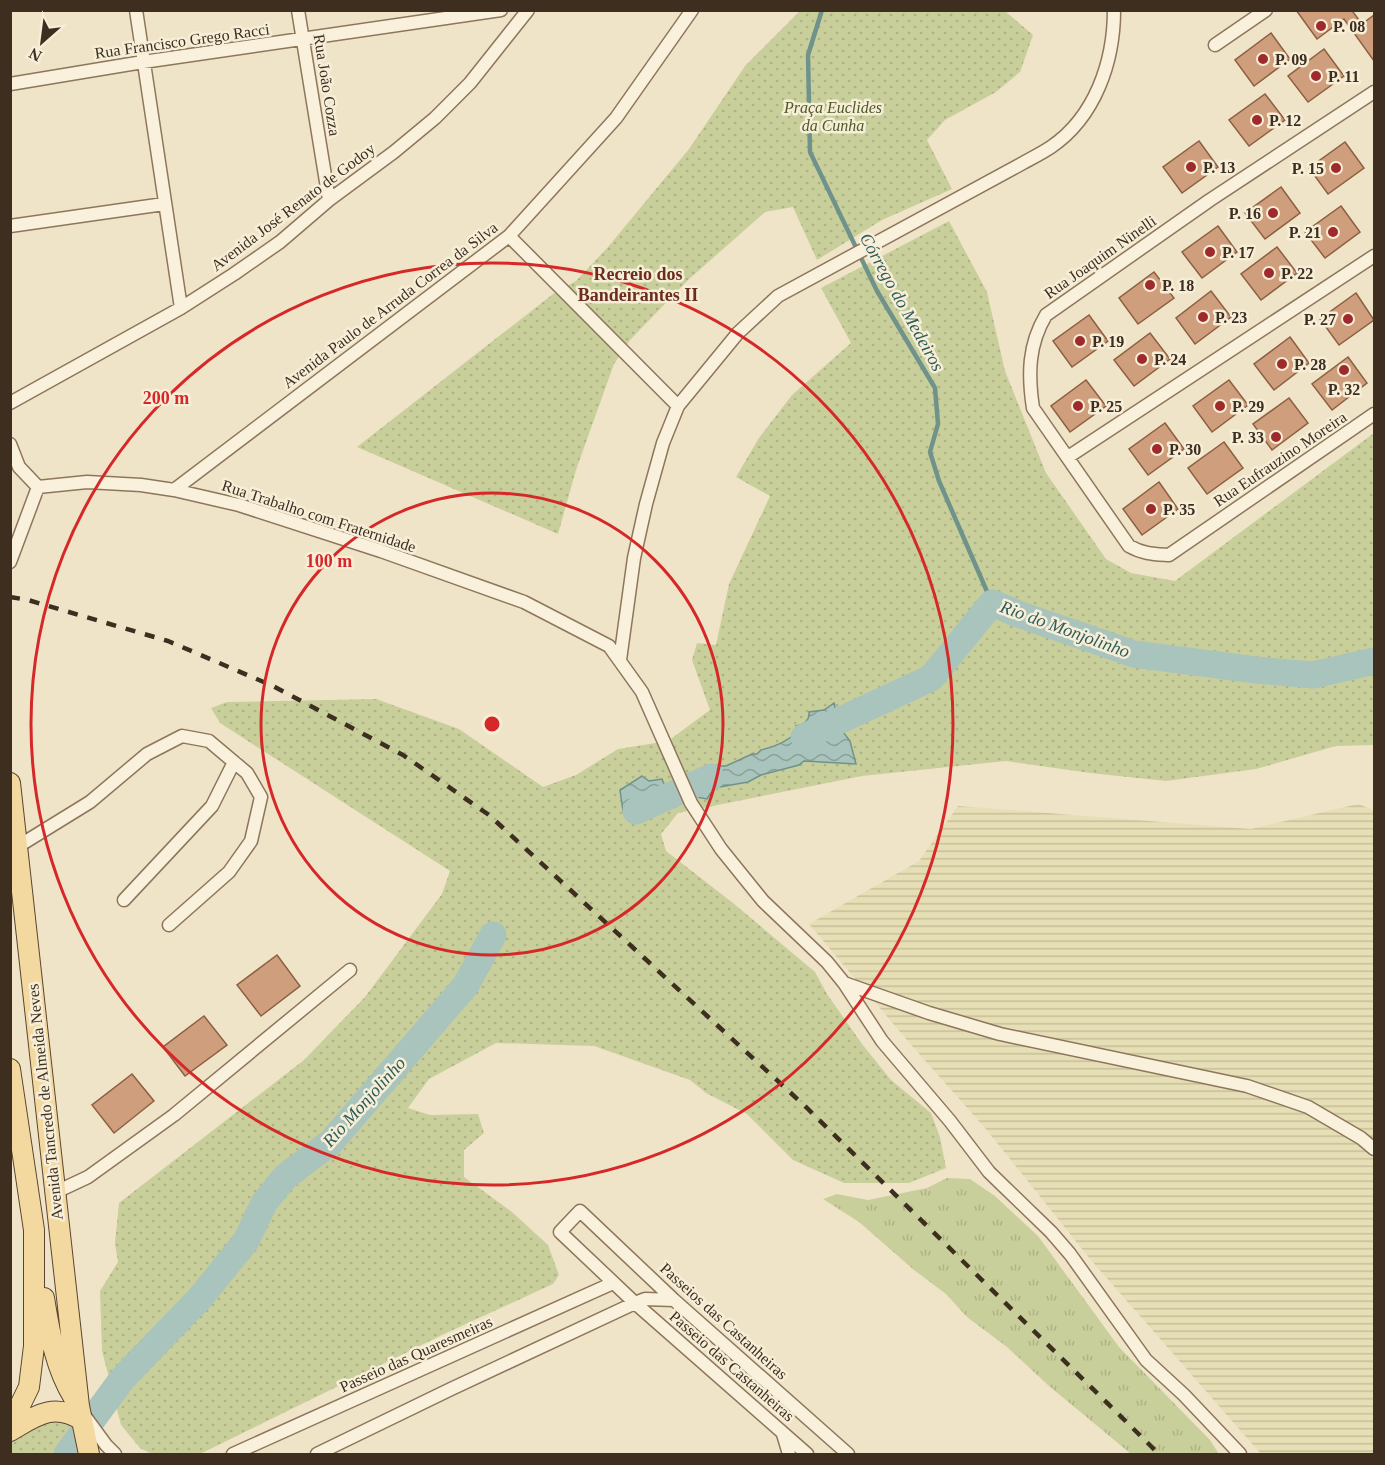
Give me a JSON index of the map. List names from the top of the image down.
{
  "streets": {
    "main road": ["Avenida Tancredo de Almeida Neves"],
    "street": [
      "Rua Francisco Grego Racci",
      "Rua João Cozza",
      "Avenida José Renato de Godoy",
      "Rua Joaquim Ninelli",
      "Avenida Paulo de Arruda Correa da Silva",
      "Rua Eufrauzino Moreira",
      "Rua Trabalho com Fraternidade",
      "Passeios das Castanheiras",
      "Passeio das Quaresmeiras",
      "Passeio das Castanheiras"
    ]
  },
  "crossings": [
    ["Rua Francisco Grego Racci", "Rua João Cozza"],
    ["Rua João Cozza", "Avenida José Renato de Godoy"],
    ["Rua Joaquim Ninelli", "Rua Eufrauzino Moreira"],
    ["Avenida Paulo de Arruda Correa da Silva", "Rua Trabalho com Fraternidade"],
    ["Passeios das Castanheiras", "Passeio das Quaresmeiras"]
  ],
  "districts": ["Recreio dos Bandeirantes II"],
  "water": ["Córrego do Medeiros", "Rio do Monjolinho", "Rio Monjolinho"],
  "parks": ["Praça Euclides da Cunha"],
  "places": [
    "P. 08",
    "P. 09",
    "P. 11",
    "P. 12",
    "P. 13",
    "P. 15",
    "P. 16",
    "P. 21",
    "P. 17",
    "P. 22",
    "P. 18",
    "P. 23",
    "P. 27",
    "P. 19",
    "P. 24",
    "P. 28",
    "P. 32",
    "P. 25",
    "P. 29",
    "P. 33",
    "P. 30",
    "P. 35"
  ],
  "north": "bottom left",
  "rings": ["200 m", "100 m"]
}
